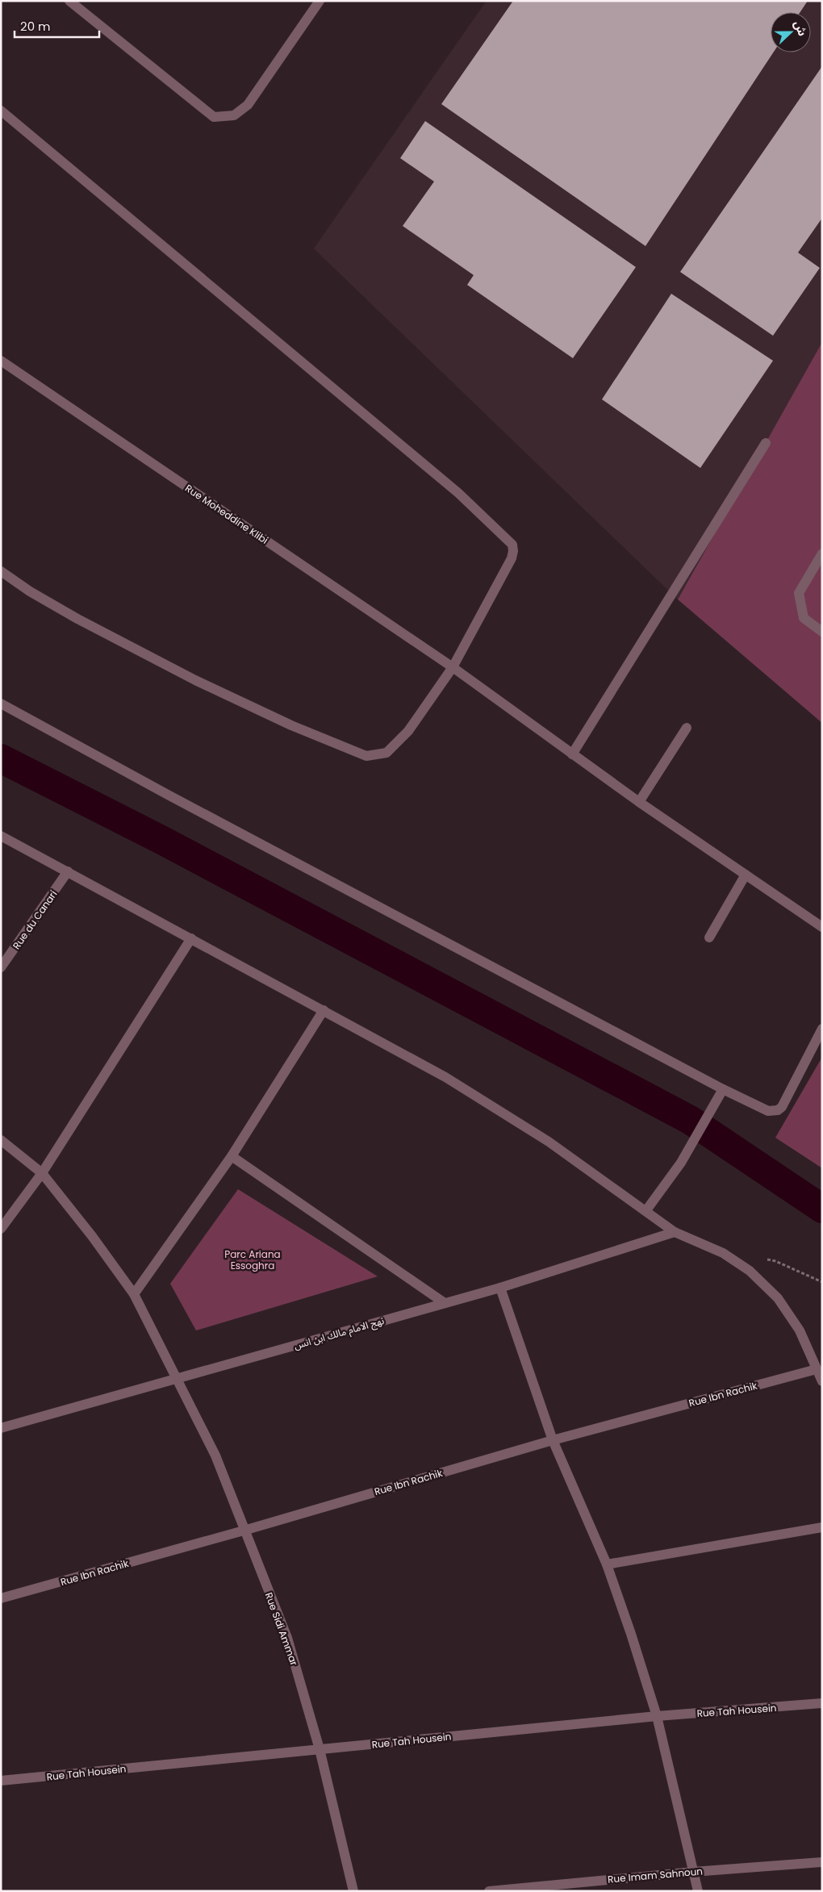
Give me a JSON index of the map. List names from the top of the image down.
{
  "streets": {
    "street": [
      "Rue Moheddine Klibi",
      "Rue du Canari",
      "نهج الامام مالك ابن انس",
      "Rue Ibn Rachik",
      "Rue Sidi Ammar",
      "Rue Tah Housein",
      "Rue Imam Sahnoun"
    ]
  },
  "crossings": [
    ["نهج الامام مالك ابن انس", "Rue Sidi Ammar"],
    ["Rue Ibn Rachik", "Rue Sidi Ammar"],
    ["Rue Sidi Ammar", "Rue Tah Housein"]
  ],
  "parks": ["Parc Ariana Essoghra"],
  "scale_bar": "20 m",
  "north": "right"
}
